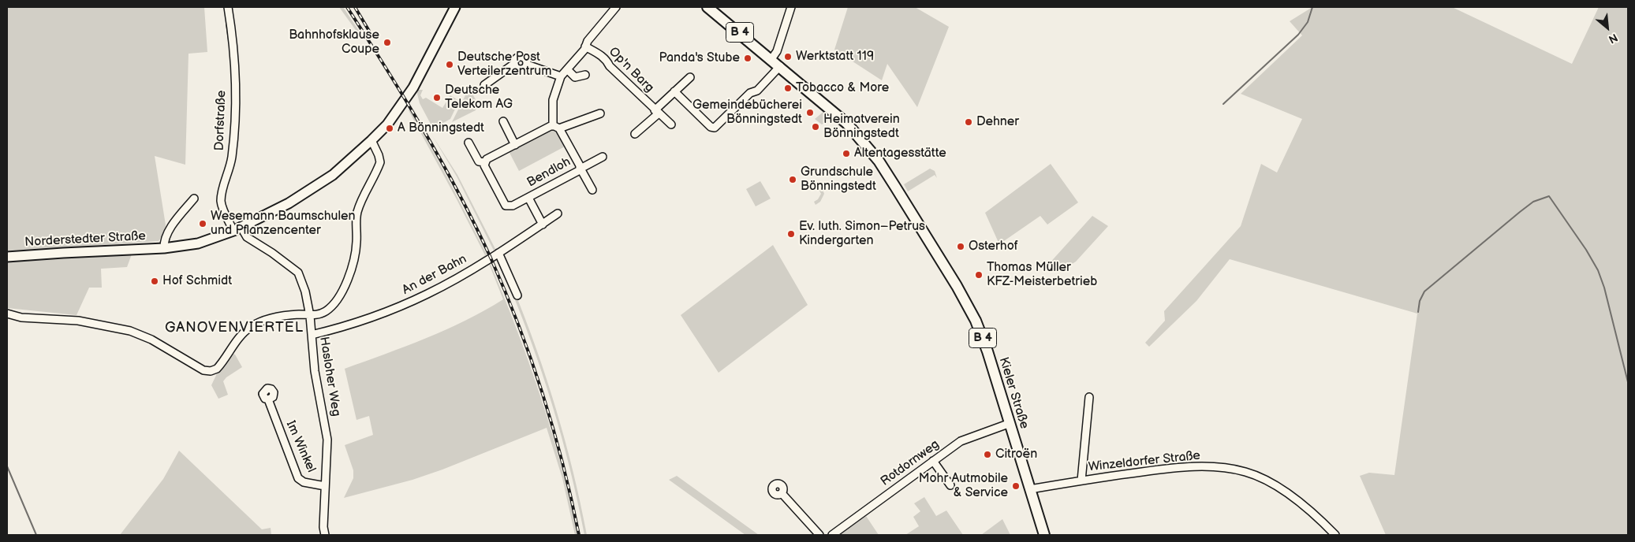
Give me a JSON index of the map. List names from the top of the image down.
{
  "streets": {
    "main road": ["B 4", "Norderstedter Straße", "Kieler Straße"],
    "street": [
      "Op'n Barg",
      "Dorfstraße",
      "Bendloh",
      "An der Bahn",
      "Hasloher Weg",
      "Im Winkel",
      "Winzeldorfer Straße",
      "Rotdornweg"
    ]
  },
  "crossings": [
    ["Op'n Barg", "Bendloh"],
    ["Dorfstraße", "Norderstedter Straße"],
    ["Dorfstraße", "Hasloher Weg"],
    ["Bendloh", "An der Bahn"],
    ["Norderstedter Straße", "Hasloher Weg"],
    ["An der Bahn", "Hasloher Weg"],
    ["Hasloher Weg", "Im Winkel"],
    ["Kieler Straße", "Winzeldorfer Straße"],
    ["Kieler Straße", "Rotdornweg"]
  ],
  "districts": ["GANOVENVIERTEL"],
  "places": [
    "Bahnhofsklause Coupe",
    "Werktstatt 119",
    "Panda's Stube",
    "Deutsche Post Verteilerzentrum",
    "Tobacco & More",
    "Deutsche Telekom AG",
    "Gemeindebücherei Bönningstedt",
    "Dehner",
    "Heimatverein Bönningstedt",
    "A Bönningstedt",
    "Altentagesstätte",
    "Grundschule Bönningstedt",
    "Wesemann Baumschulen und Pflanzencenter",
    "Ev. luth. Simon–Petrus Kindergarten",
    "Osterhof",
    "Thomas Müller KFZ-Meisterbetrieb",
    "Hof Schmidt",
    "Citroën",
    "Mohr Autmobile & Service"
  ],
  "north": "bottom right"
}
